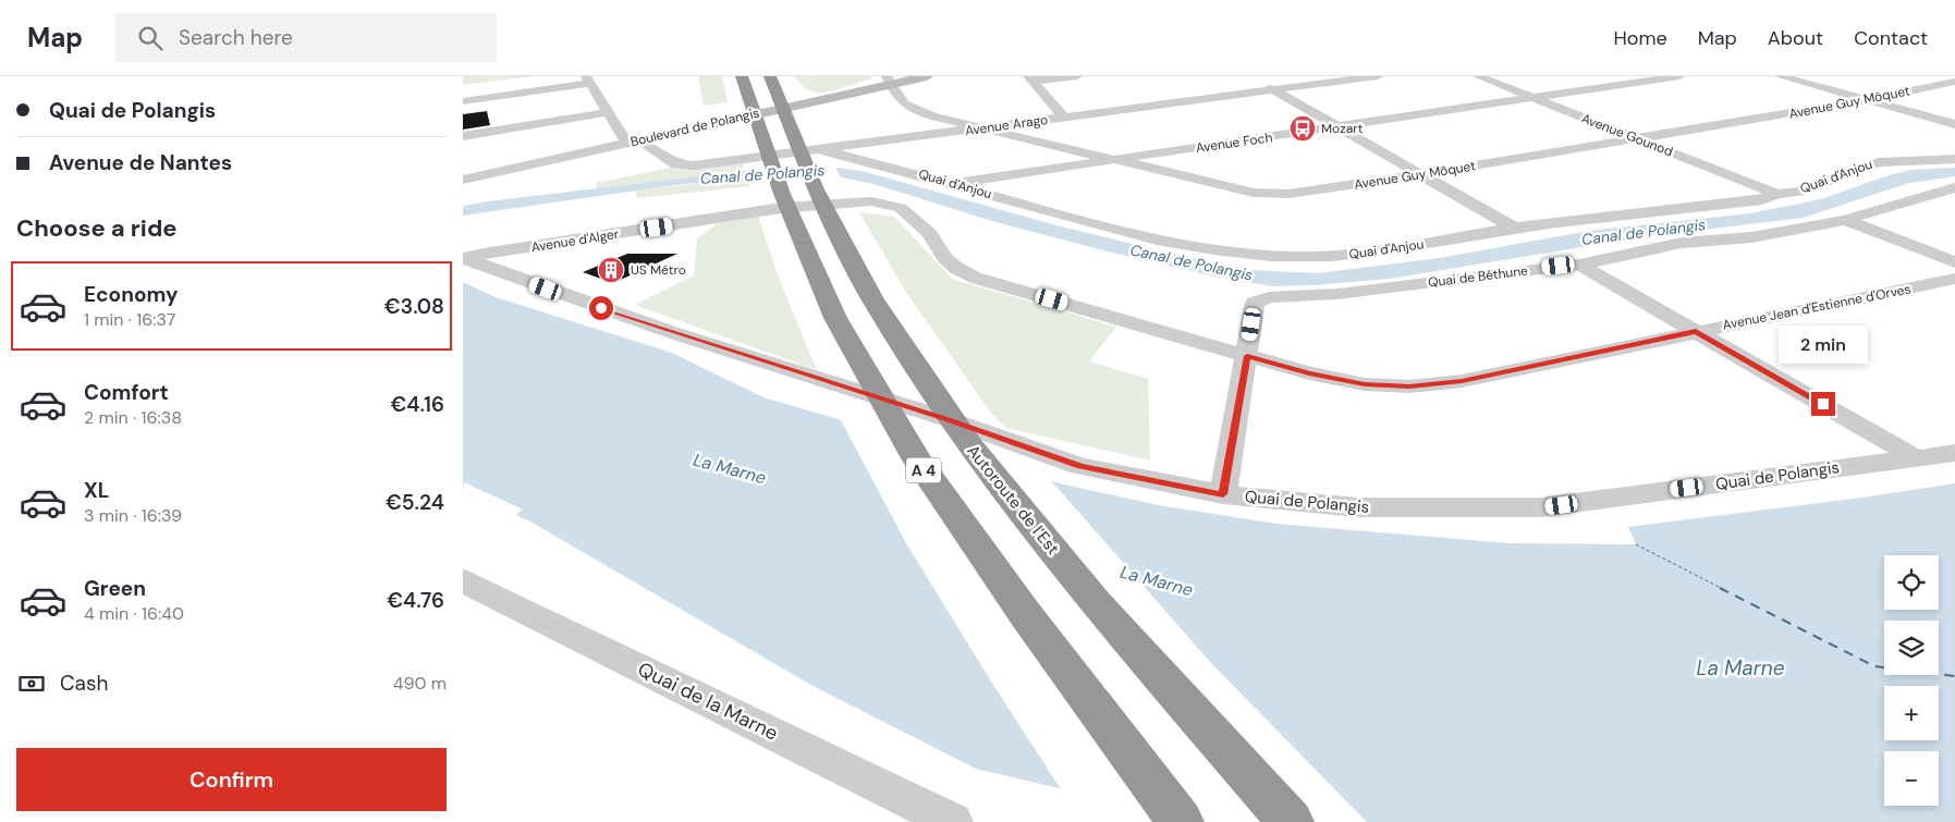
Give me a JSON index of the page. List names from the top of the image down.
{
  "streets": {
    "highway": ["A 4", "Autoroute de l’Est"],
    "street": [
      "Avenue Guy Môquet",
      "Avenue Arago",
      "Boulevard de Polangis",
      "Avenue Gounod",
      "Avenue Foch",
      "Quai d'Anjou",
      "Avenue d'Alger",
      "Quai de Béthune",
      "Avenue Jean d'Estienne d'Orves",
      "Quai de Polangis",
      "Quai de la Marne"
    ]
  },
  "crossings": [
    ["Avenue Guy Môquet", "Avenue Arago"],
    ["Avenue Guy Môquet", "Boulevard de Polangis"],
    ["Avenue Guy Môquet", "Avenue Gounod"],
    ["Avenue Guy Môquet", "Avenue Foch"],
    ["Avenue Arago", "Boulevard de Polangis"],
    ["Avenue Arago", "Quai d'Anjou"],
    ["Avenue Gounod", "Avenue Foch"],
    ["Avenue Gounod", "Quai d'Anjou"],
    ["Avenue Foch", "Quai d'Anjou"],
    ["Avenue d'Alger", "Avenue Jean d'Estienne d'Orves"],
    ["Avenue d'Alger", "Quai de Polangis"],
    ["Quai de Béthune", "Avenue Jean d'Estienne d'Orves"]
  ],
  "water": ["Canal de Polangis", "La Marne"],
  "places": {
    "bus stop": ["Mozart"],
    "building": ["US Métro"]
  },
  "page": {
    "header": "Map",
    "search": "Search here",
    "nav": [
      "Home",
      "Map",
      "About",
      "Contact"
    ],
    "banner": ["Quai de Polangis", "Avenue de Nantes"],
    "heading": "Choose a ride",
    "list": [
      {
        "name": "Economy",
        "note": "1 min · 16:37",
        "value": "€3.08"
      },
      {
        "name": "Comfort",
        "note": "2 min · 16:38",
        "value": "€4.16"
      },
      {
        "name": "XL",
        "note": "3 min · 16:39",
        "value": "€5.24"
      },
      {
        "name": "Green",
        "note": "4 min · 16:40",
        "value": "€4.76"
      }
    ],
    "bubble": "2 min",
    "map_buttons": ["+", "−"],
    "pay": ["Cash", "490 m"],
    "buttons": "Confirm"
  }
}
